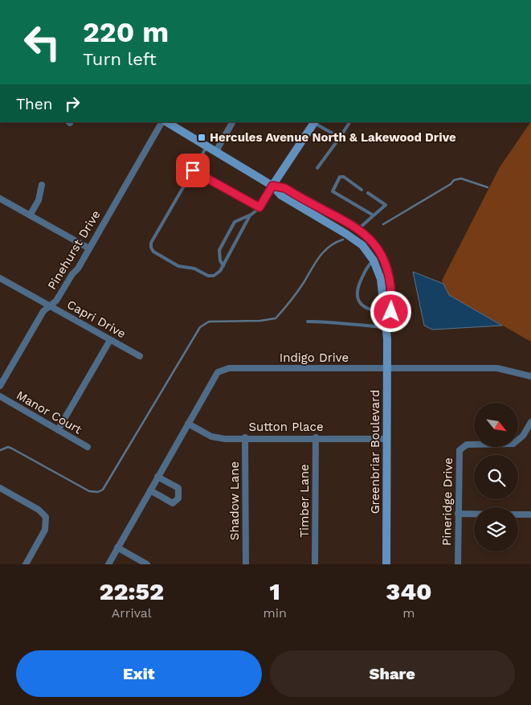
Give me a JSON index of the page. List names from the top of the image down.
{
  "streets": {
    "street": [
      "Pinehurst Drive",
      "Capri Drive",
      "Indigo Drive",
      "Manor Court",
      "Sutton Place",
      "Greenbriar Boulevard",
      "Shadow Lane",
      "Timber Lane",
      "Pineridge Drive"
    ]
  },
  "crossings": [
    ["Pinehurst Drive", "Capri Drive"],
    ["Indigo Drive", "Sutton Place"],
    ["Indigo Drive", "Greenbriar Boulevard"],
    ["Sutton Place", "Greenbriar Boulevard"],
    ["Sutton Place", "Shadow Lane"],
    ["Sutton Place", "Timber Lane"]
  ],
  "places": {
    "transit": ["Hercules Avenue North & Lakewood Drive"]
  },
  "north": "bottom right",
  "page": {
    "turn": ["220 m", "Turn left"],
    "then": "Then",
    "eta": [
      "22:52",
      "Arrival",
      "1",
      "min",
      "340",
      "m"
    ],
    "buttons": ["Exit", "Share"]
  }
}
